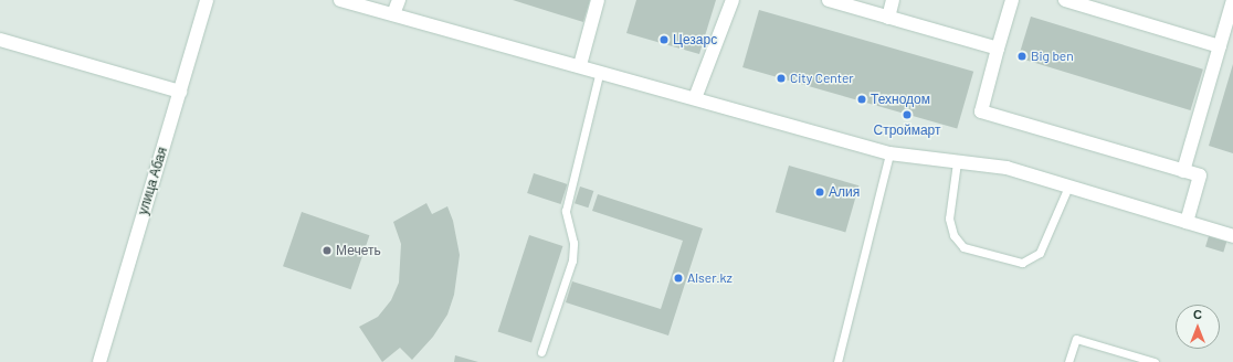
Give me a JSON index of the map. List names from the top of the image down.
{
  "streets": {
    "street": ["улица Абая"]
  },
  "places": [
    "Цезарс",
    "Big ben",
    "City Center",
    "Технодом",
    "Строймарт",
    "Алия",
    "Мечеть",
    "Alser.kz"
  ],
  "north": "top"
}
